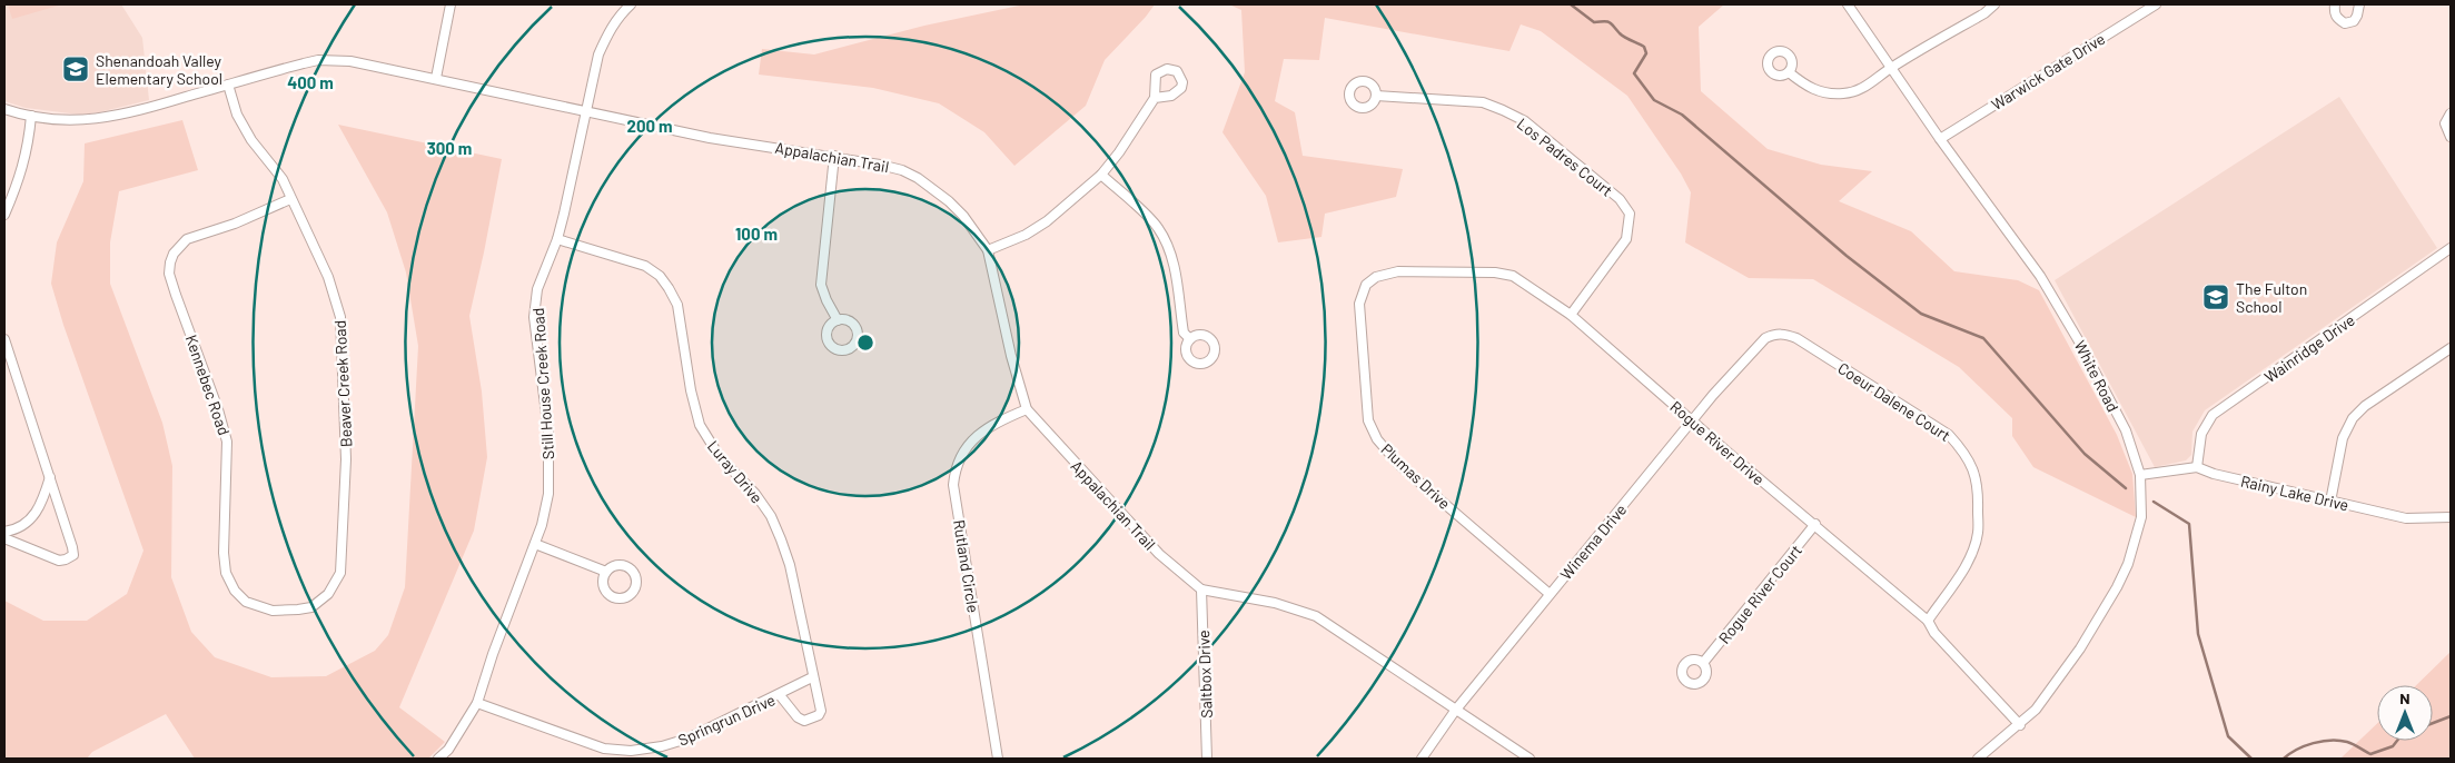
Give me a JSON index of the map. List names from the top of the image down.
{
  "streets": {
    "street": [
      "Warwick Gate Drive",
      "Appalachian Trail",
      "Los Padres Court",
      "Wainridge Drive",
      "White Road",
      "Beaver Creek Road",
      "Still House Creek Road",
      "Kennebec Road",
      "Coeur Dalene Court",
      "Rogue River Drive",
      "Luray Drive",
      "Plumas Drive",
      "Rainy Lake Drive",
      "Winema Drive",
      "Rutland Circle",
      "Rogue River Court",
      "Saltbox Drive",
      "Springrun Drive"
    ]
  },
  "crossings": [
    ["Warwick Gate Drive", "White Road"],
    ["Appalachian Trail", "Beaver Creek Road"],
    ["Appalachian Trail", "Still House Creek Road"],
    ["Appalachian Trail", "Winema Drive"],
    ["Appalachian Trail", "Rutland Circle"],
    ["Appalachian Trail", "Saltbox Drive"],
    ["Los Padres Court", "Rogue River Drive"],
    ["Wainridge Drive", "Rainy Lake Drive"],
    ["White Road", "Rogue River Drive"],
    ["White Road", "Rainy Lake Drive"],
    ["Beaver Creek Road", "Kennebec Road"],
    ["Still House Creek Road", "Luray Drive"],
    ["Still House Creek Road", "Springrun Drive"],
    ["Coeur Dalene Court", "Rogue River Drive"],
    ["Coeur Dalene Court", "Winema Drive"],
    ["Rogue River Drive", "Plumas Drive"],
    ["Rogue River Drive", "Winema Drive"],
    ["Rogue River Drive", "Rogue River Court"],
    ["Luray Drive", "Springrun Drive"],
    ["Plumas Drive", "Winema Drive"]
  ],
  "places": {
    "school or university": ["Shenandoah Valley Elementary School", "The Fulton School"]
  },
  "north": "top",
  "rings": [
    "400 m",
    "200 m",
    "300 m",
    "100 m"
  ]
}
